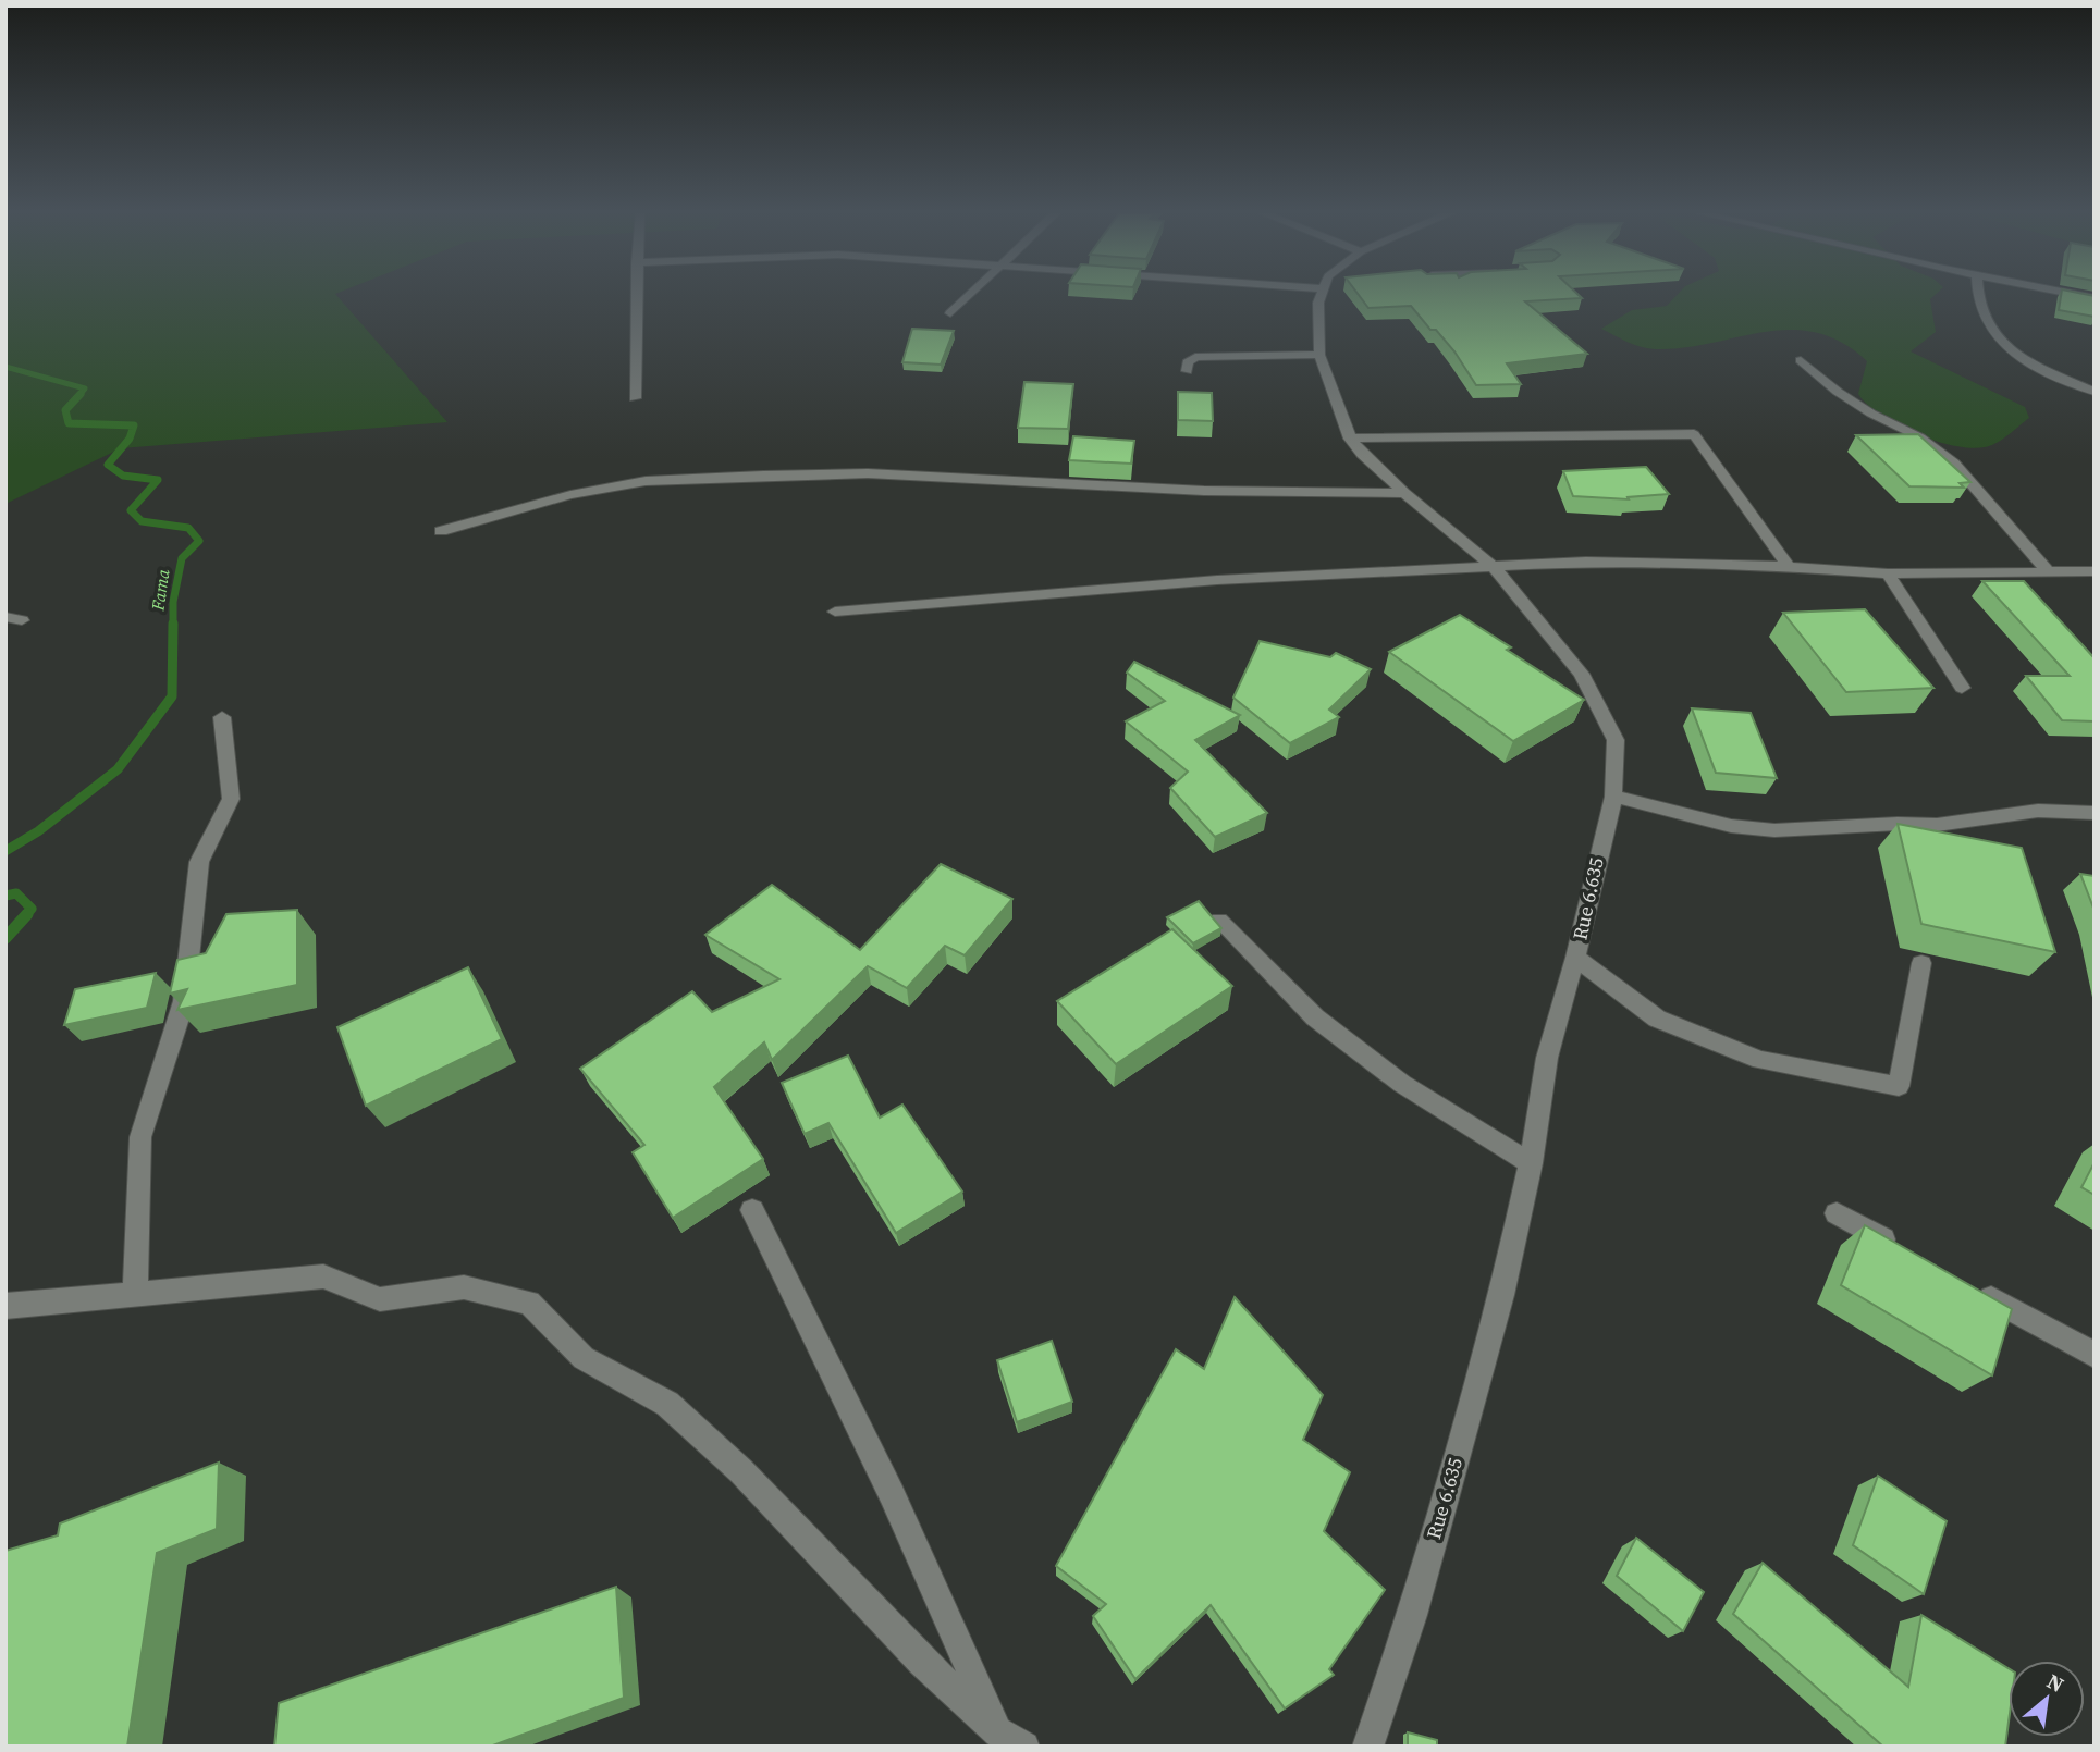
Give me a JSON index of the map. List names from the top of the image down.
{
  "streets": {
    "street": ["Rue 6.635"]
  },
  "water": ["Fama"],
  "north": "top right"
}
